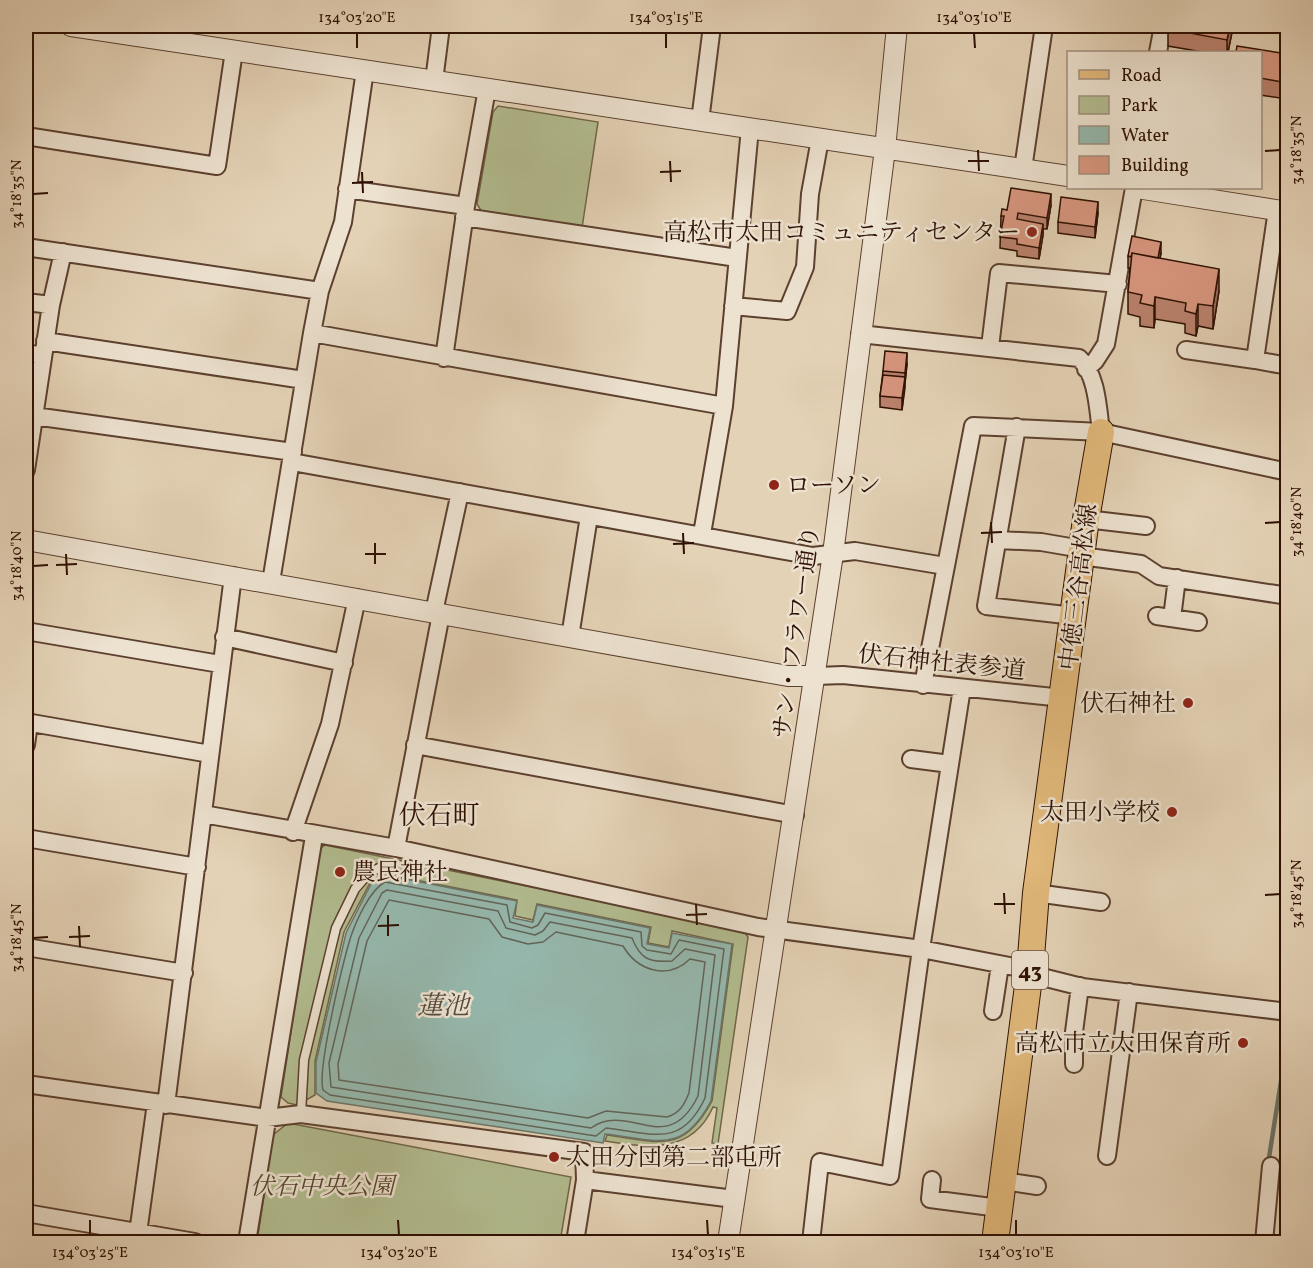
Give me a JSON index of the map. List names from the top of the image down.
{
  "streets": {
    "main road": ["中徳三谷高松線", "43"],
    "street": ["サン・フラワー通り", "伏石神社表参道"]
  },
  "crossings": [
    ["中徳三谷高松線", "伏石神社表参道"],
    ["サン・フラワー通り", "伏石神社表参道"]
  ],
  "districts": ["伏石町"],
  "water": ["蓮池"],
  "parks": ["伏石中央公園"],
  "places": [
    "高松市太田コミュニティセンター",
    "ローソン",
    "伏石神社",
    "太田小学校",
    "農民神社",
    "高松市立太田保育所",
    "太田分団第二部屯所"
  ],
  "legend": [
    "Road",
    "Park",
    "Water",
    "Building"
  ],
  "coordinates": [
    "134°03'20\"E",
    "134°03'15\"E",
    "134°03'10\"E",
    "34°18'35\"N",
    "34°18'40\"N",
    "34°18'45\"N",
    "134°03'25\"E"
  ]
}
